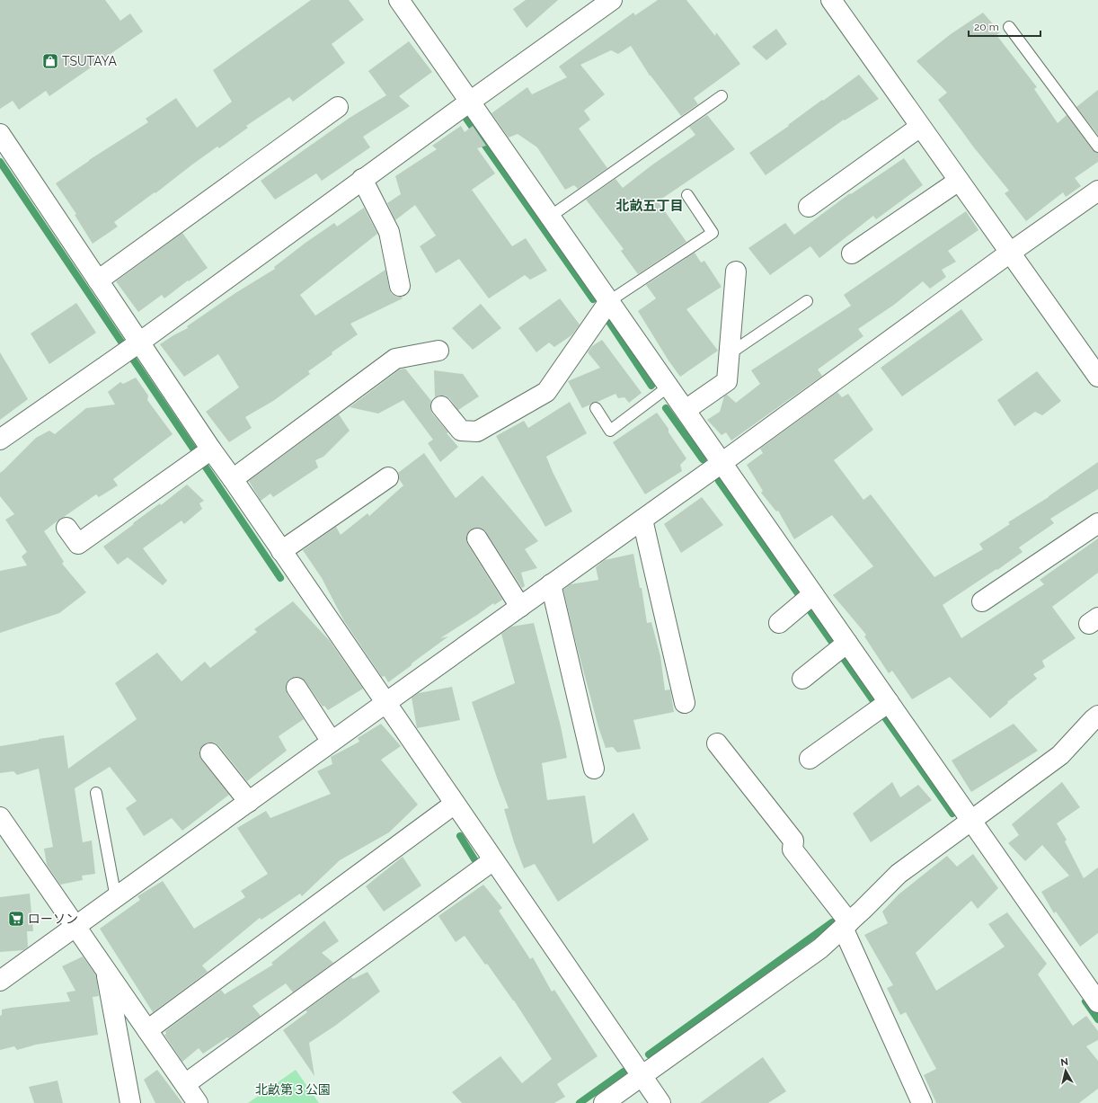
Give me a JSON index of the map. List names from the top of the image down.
{
  "districts": ["北畝五丁目"],
  "parks": ["北畝第３公園"],
  "places": {
    "shop": ["TSUTAYA"],
    "supermarket": ["ローソン"]
  },
  "scale_bar": "20 m",
  "north": "top"
}
